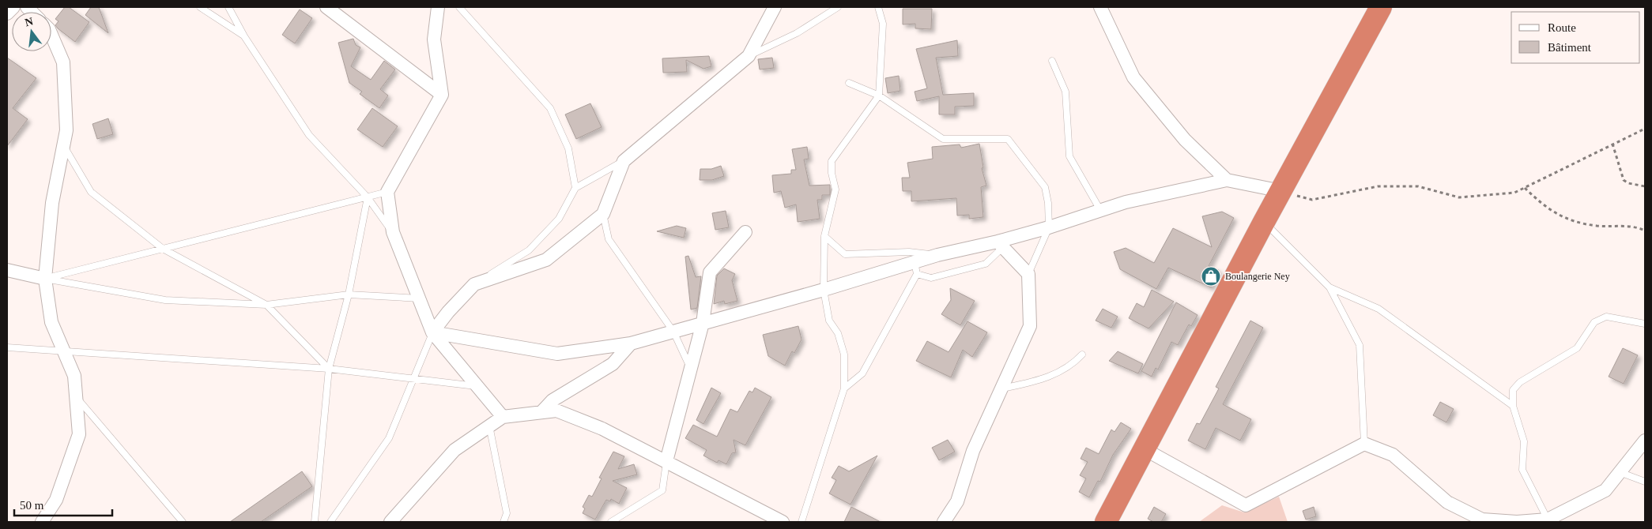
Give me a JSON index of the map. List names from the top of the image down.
{
  "places": {
    "shop": ["Boulangerie Ney"]
  },
  "legend": ["Route", "Bâtiment"],
  "scale_bar": "50 m",
  "north": "top"
}
